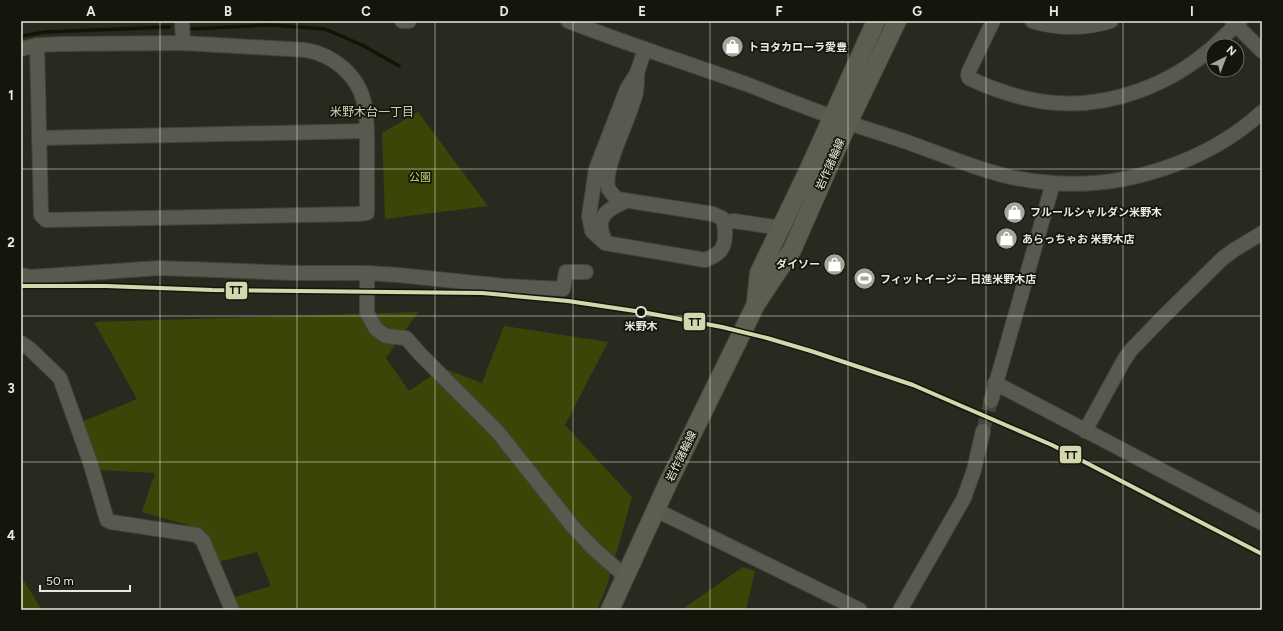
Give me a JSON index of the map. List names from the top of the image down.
{
  "streets": {
    "main road": ["岩作諸輪線"]
  },
  "districts": ["米野木台一丁目"],
  "parks": ["公園"],
  "places": {
    "shop": [
      "トヨタカローラ愛豊",
      "フルールシャルダン米野木",
      "あらっちゃお 米野木店",
      "ダイソー"
    ],
    "sports": ["フィットイージー 日進米野木店"],
    "other": ["米野木"]
  },
  "lines": ["transit line TT"],
  "scale_bar": "50 m",
  "north": "top right",
  "grid": {
    "columns": [
      "A",
      "B",
      "C",
      "D",
      "E",
      "F",
      "G",
      "H",
      "I"
    ],
    "rows": [
      "1",
      "2",
      "3",
      "4"
    ]
  }
}
